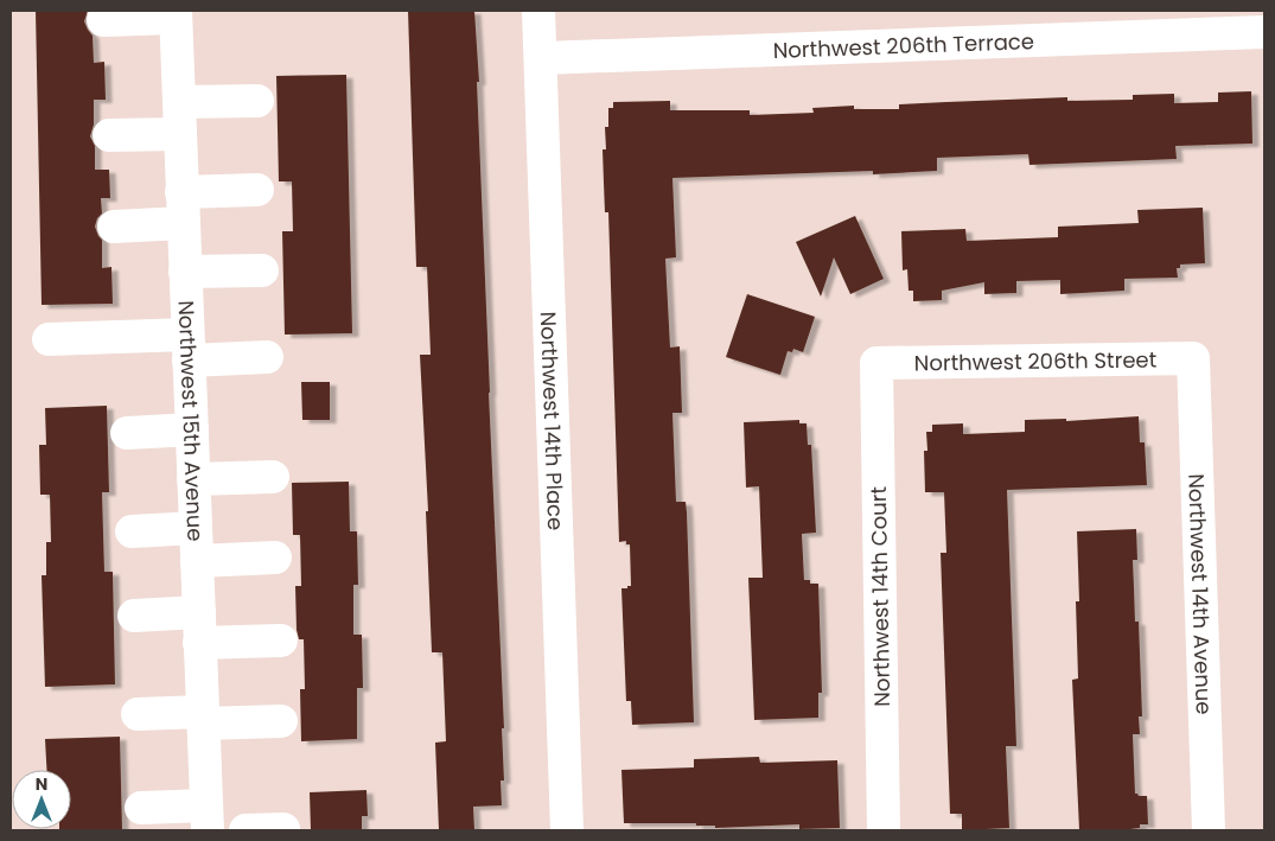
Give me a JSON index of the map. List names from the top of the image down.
{
  "streets": {
    "street": [
      "Northwest 206th Terrace",
      "Northwest 206th Street",
      "Northwest 15th Avenue",
      "Northwest 14th Place",
      "Northwest 14th Avenue",
      "Northwest 14th Court"
    ]
  },
  "crossings": [
    ["Northwest 206th Terrace", "Northwest 14th Place"],
    ["Northwest 206th Street", "Northwest 14th Avenue"],
    ["Northwest 206th Street", "Northwest 14th Court"]
  ],
  "north": "top"
}
